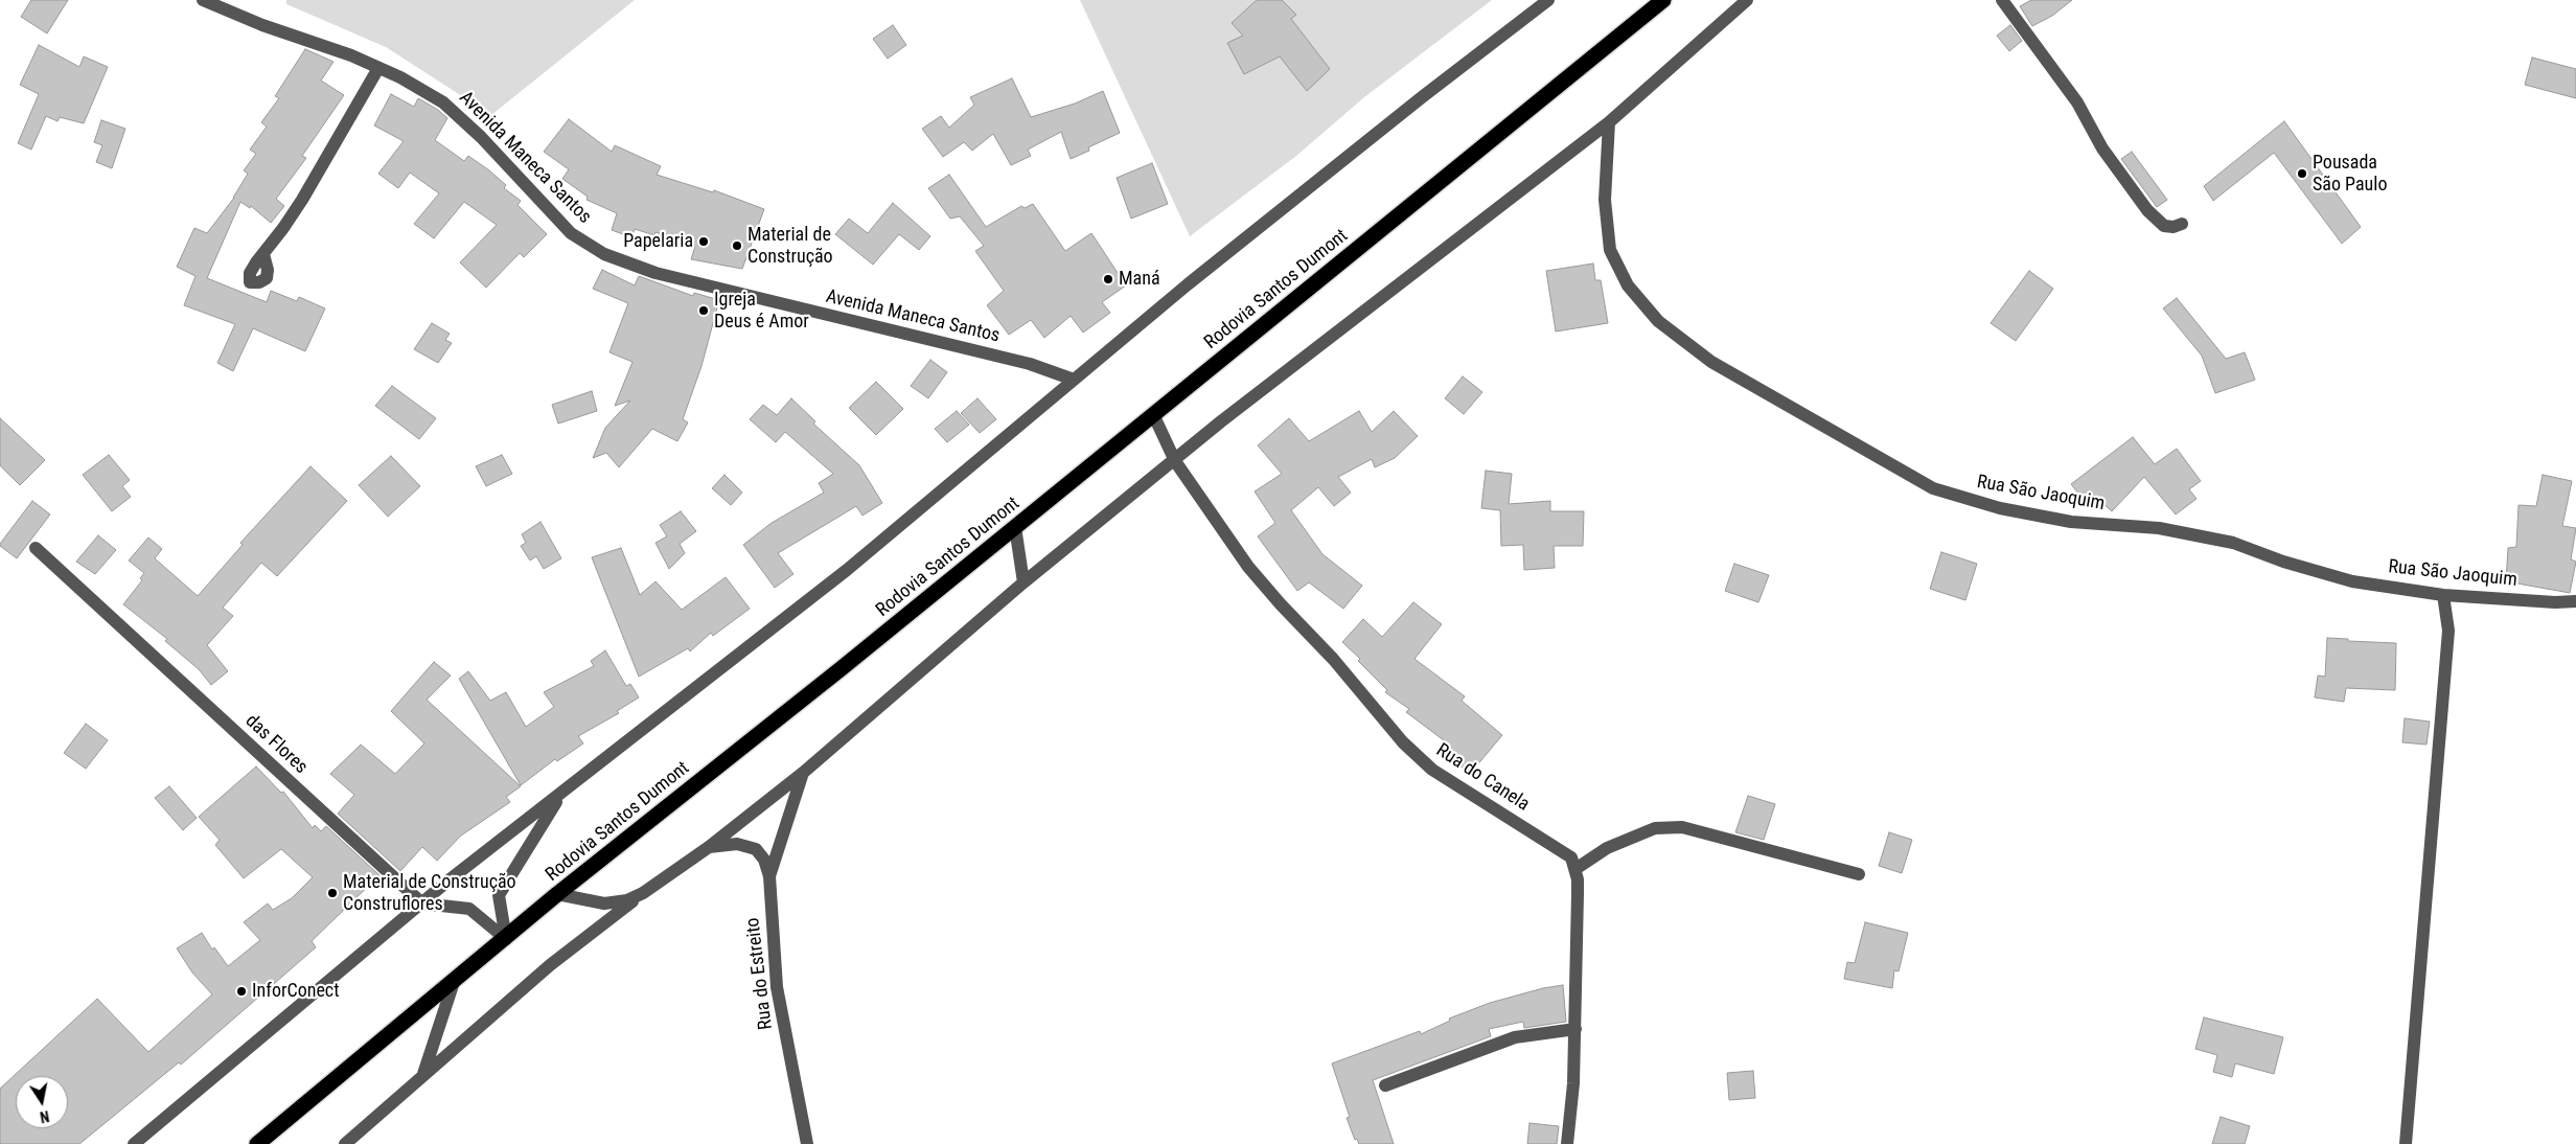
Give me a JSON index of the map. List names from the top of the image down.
{
  "streets": {
    "highway": ["Rodovia Santos Dumont"],
    "street": [
      "Avenida Maneca Santos",
      "Rua São Jaoquim",
      "das Flores",
      "Rua do Canela",
      "Rua do Estreito"
    ]
  },
  "crossings": [
    ["Rodovia Santos Dumont", "Rua do Canela"]
  ],
  "places": [
    "Pousada São Paulo",
    "Papelaria",
    "Material de Construção",
    "Maná",
    "Igreja Deus é Amor",
    "Material de Construção Construflores",
    "InforConect"
  ],
  "north": "bottom"
}
